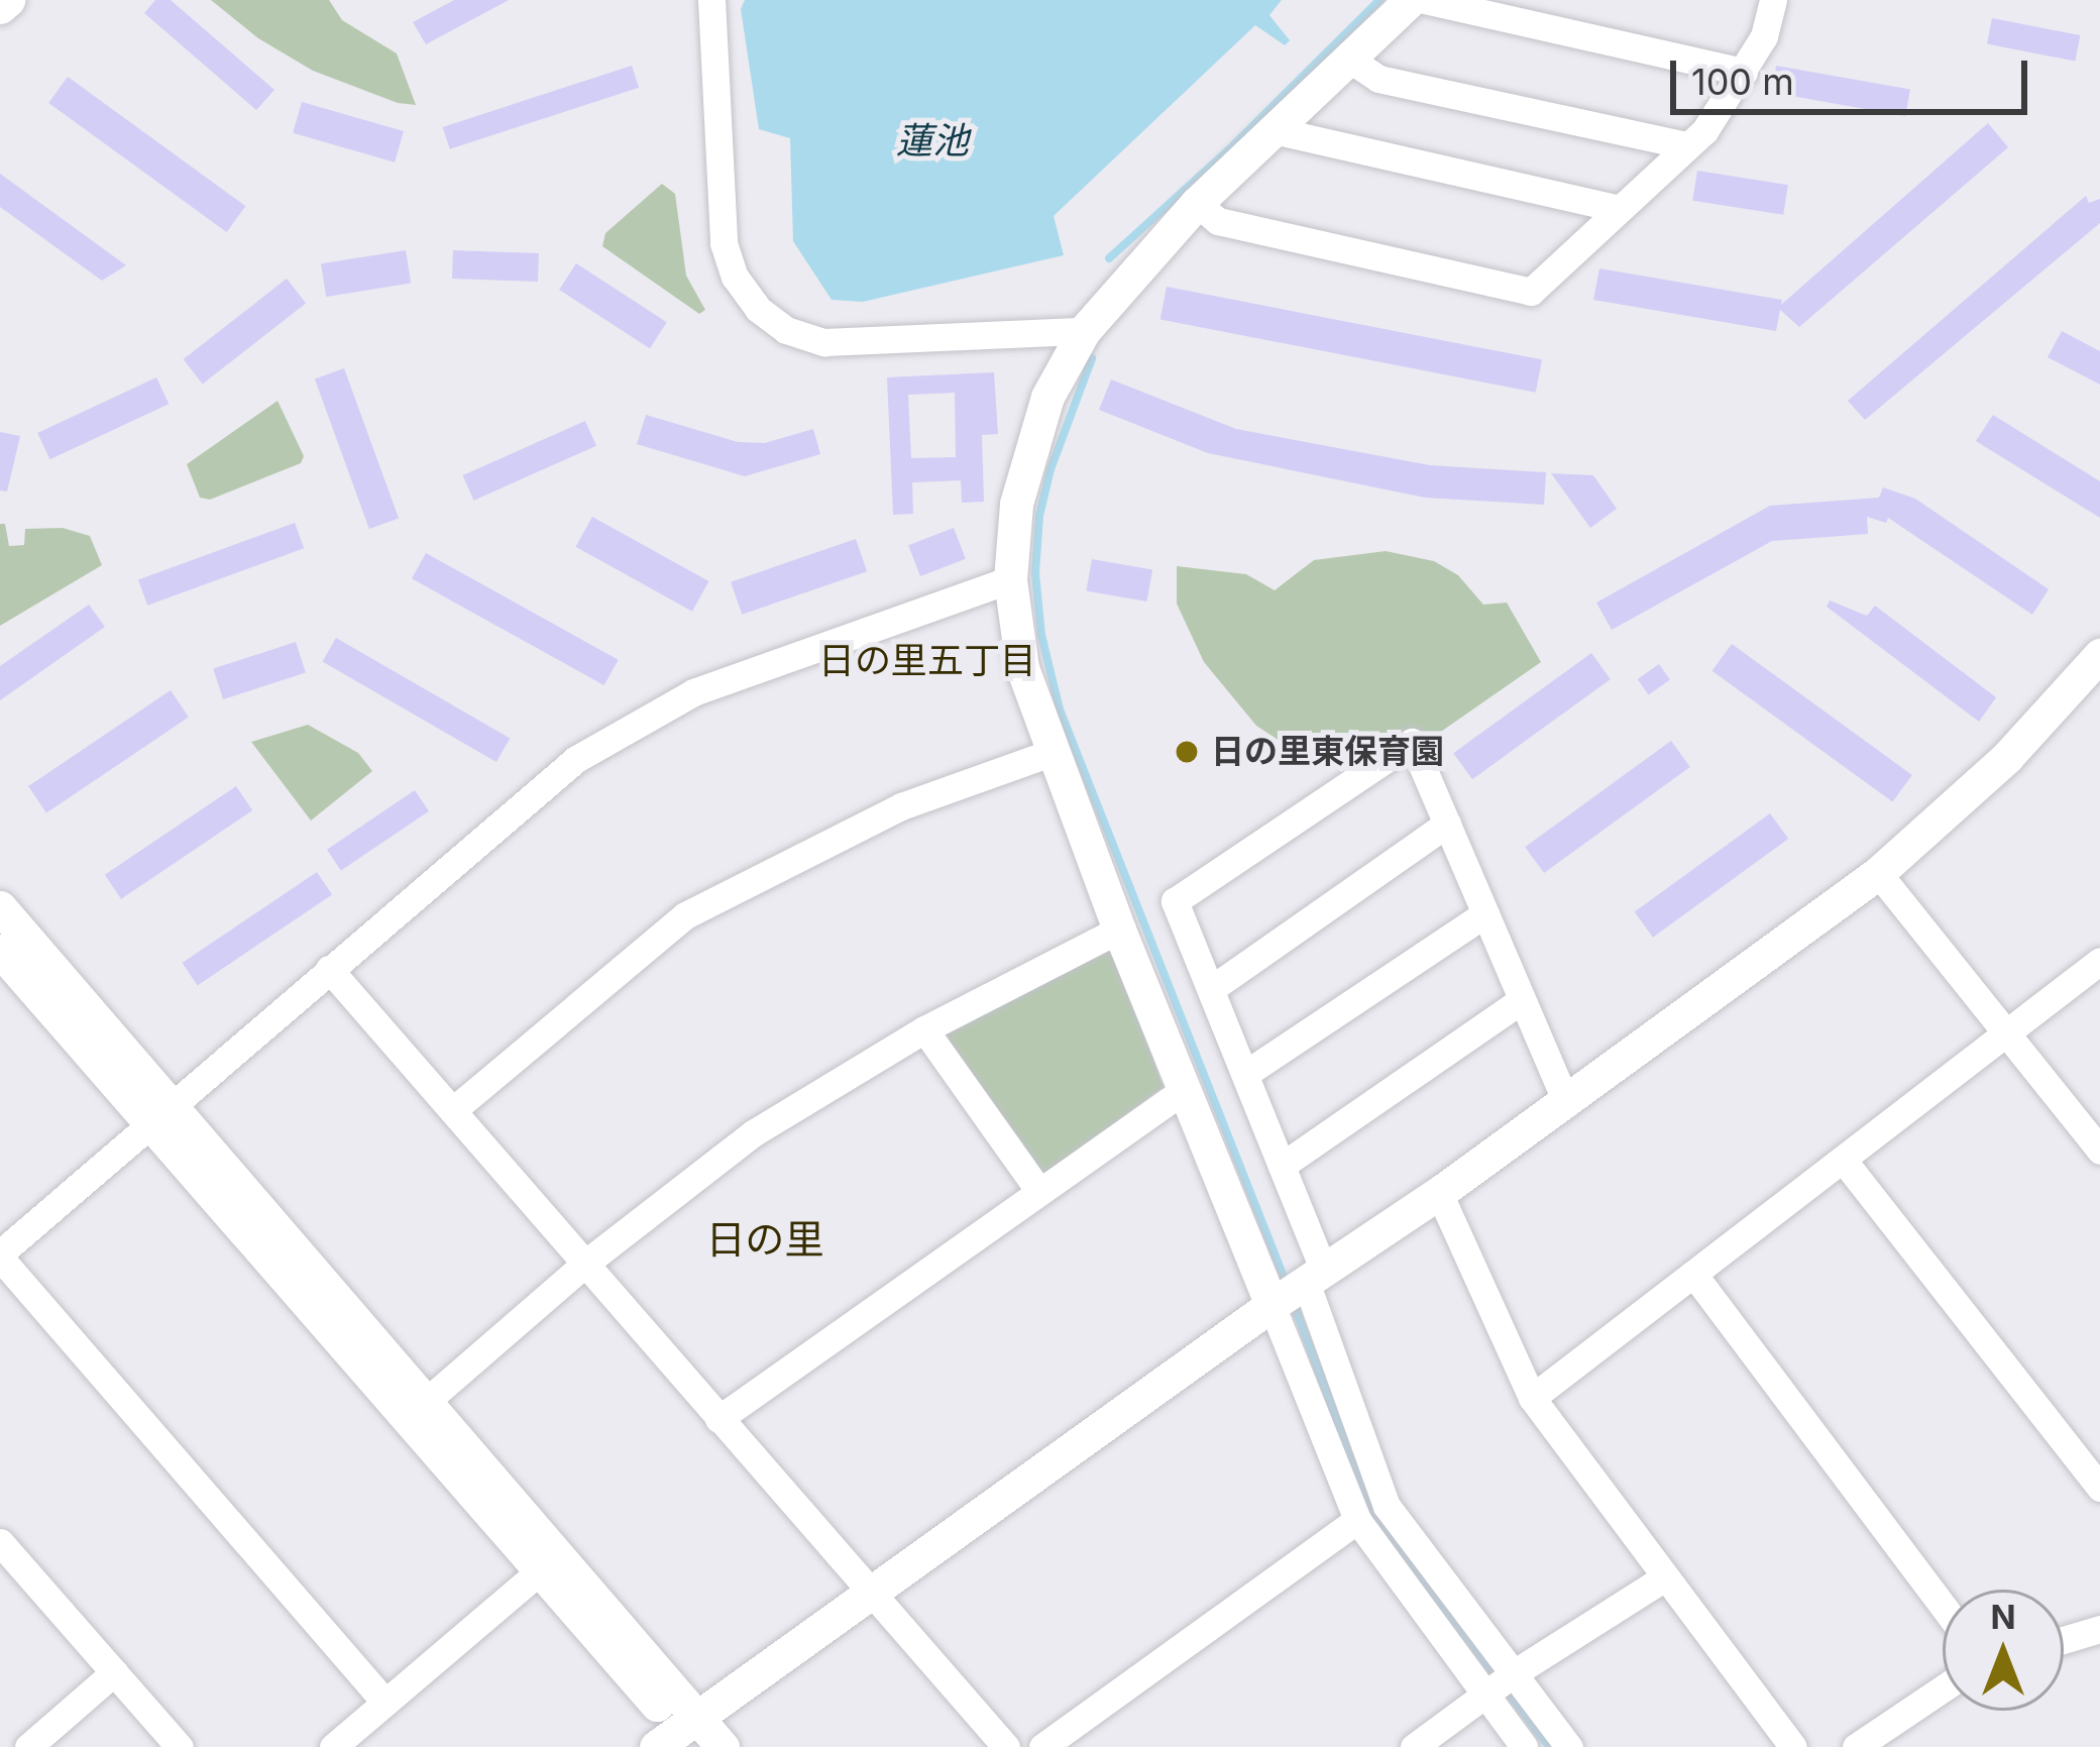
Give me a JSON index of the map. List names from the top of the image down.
{
  "districts": ["日の里五丁目", "日の里"],
  "water": ["蓮池"],
  "places": ["日の里東保育園"],
  "scale_bar": "100 m",
  "north": "top"
}
